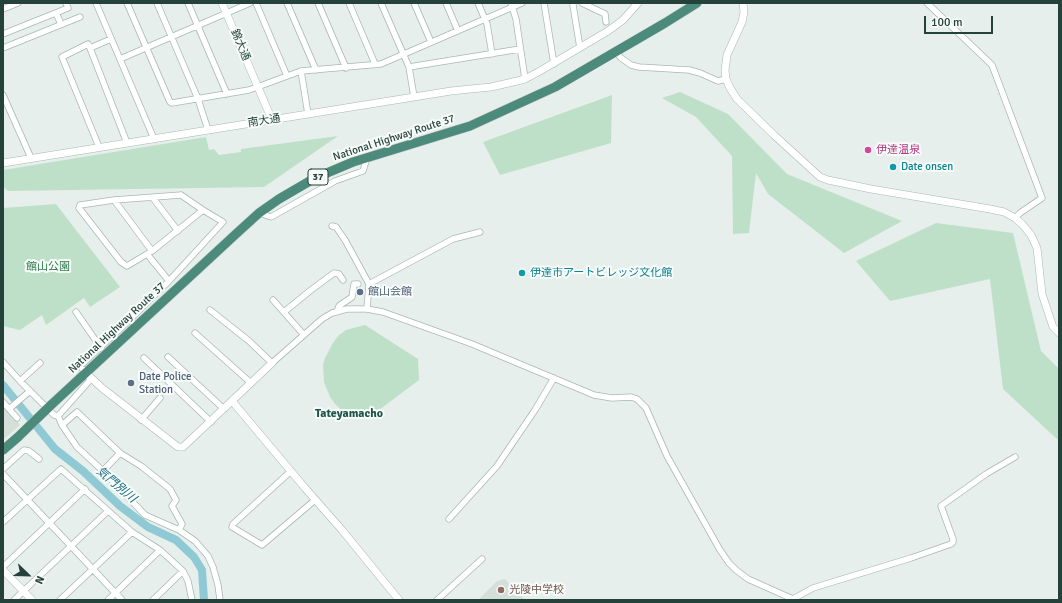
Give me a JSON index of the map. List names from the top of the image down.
{
  "streets": {
    "highway": ["National Highway Route 37", "37"],
    "street": ["錦大通", "南大通"]
  },
  "crossings": [
    ["錦大通", "南大通"]
  ],
  "districts": ["Tateyamacho"],
  "water": ["気門別川"],
  "parks": ["館山公園"],
  "places": [
    "伊達温泉",
    "Date onsen",
    "伊達市アートビレッジ文化館",
    "館山会館",
    "Date Police Station",
    "光陵中学校"
  ],
  "scale_bar": "100 m",
  "north": "bottom right"
}
